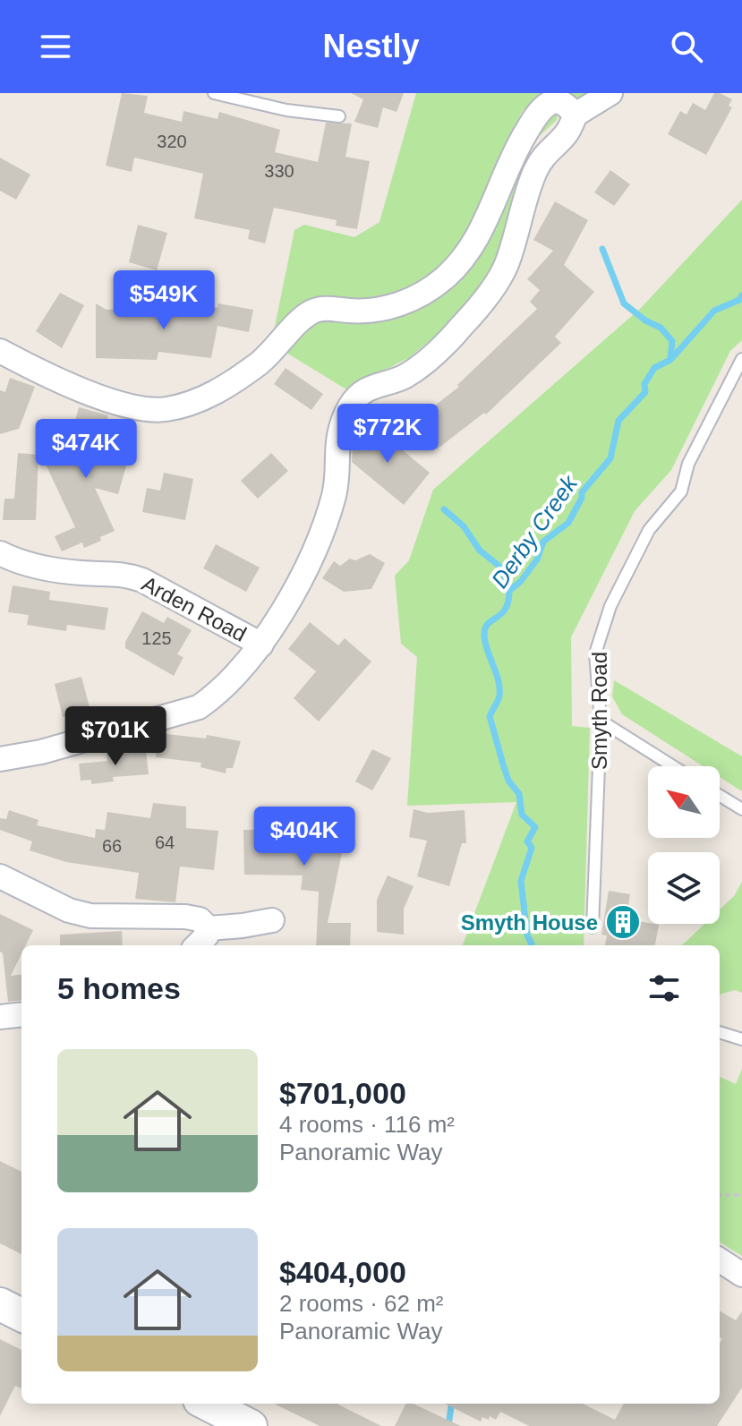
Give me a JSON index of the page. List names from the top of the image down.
{
  "streets": {
    "street": ["Arden Road"],
    "lane": ["Smyth Road"]
  },
  "water": ["Derby Creek"],
  "places": {
    "building": ["Smyth House"]
  },
  "house_numbers": [
    "320",
    "330",
    "125",
    "64",
    "66"
  ],
  "north": "top left",
  "page": {
    "header": "Nestly",
    "price": [
      "$549K",
      "$772K",
      "$474K",
      "$701K",
      "$404K"
    ],
    "heading": "5 homes",
    "list": [
      {
        "name": "$701,000",
        "note": "4 rooms · 116 m² · Panoramic Way"
      },
      {
        "name": "$404,000",
        "note": "2 rooms · 62 m² · Panoramic Way"
      }
    ]
  }
}
